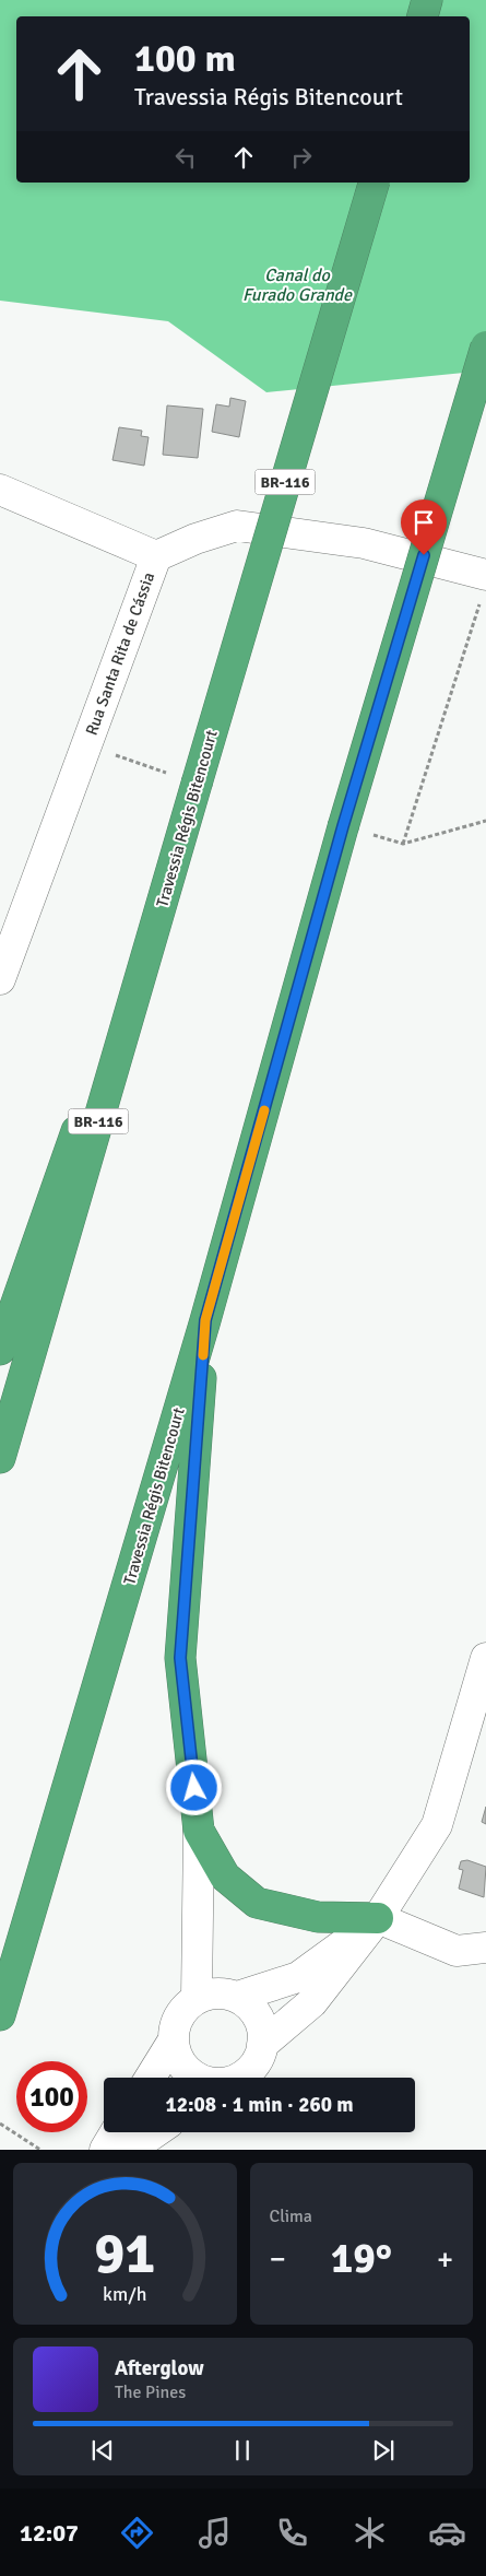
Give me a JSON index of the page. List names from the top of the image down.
{
  "streets": {
    "highway": ["BR-116", "Travessia Régis Bitencourt"],
    "street": ["Rua Santa Rita de Cássia"]
  },
  "water": ["Canal do Furado Grande"],
  "page": {
    "turn": ["100 m", "Travessia Régis Bitencourt"],
    "limit": "100",
    "trip": "12:08 · 1 min · 260 m",
    "tile": "Clima",
    "heat": ["−", "19°", "+"],
    "song": ["Afterglow", "The Pines"],
    "tabs": "12:07",
    "gauge": ["91", "km/h"]
  }
}
